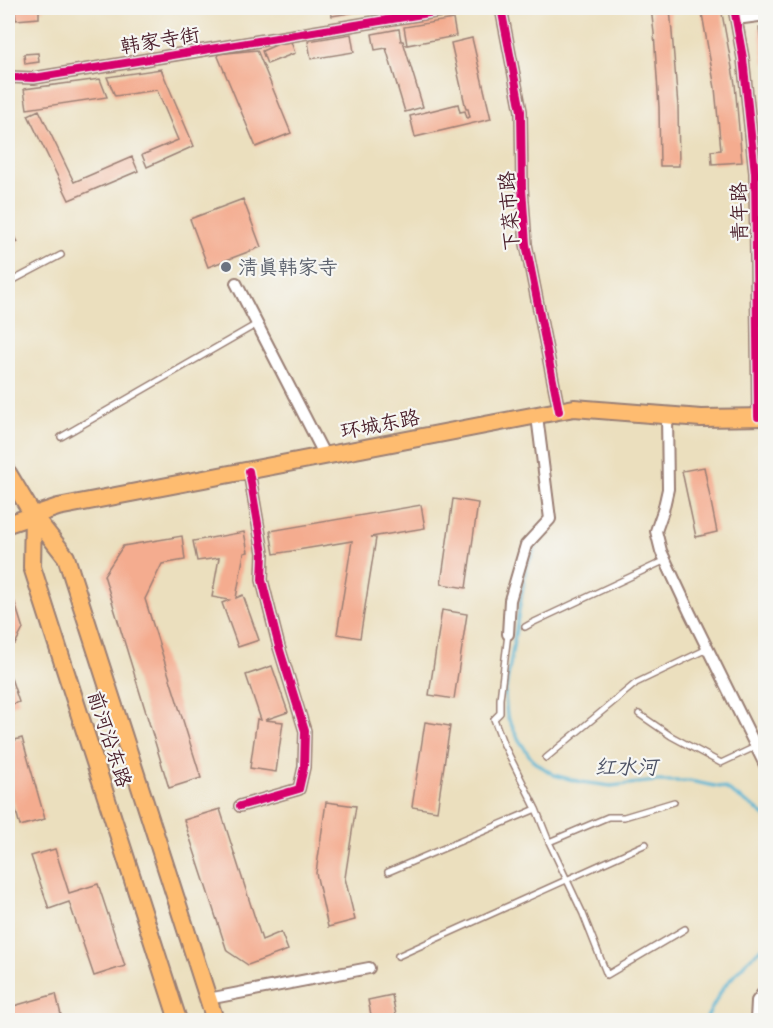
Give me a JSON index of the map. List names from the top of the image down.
{
  "streets": {
    "main road": ["环城东路", "前河沿东路"],
    "street": ["韩家寺街", "下菜市路", "青年路"]
  },
  "crossings": [
    ["下菜市路", "环城东路"],
    ["青年路", "环城东路"],
    ["环城东路", "前河沿东路"]
  ],
  "water": ["红水河"],
  "places": ["清真韩家寺"]
}
